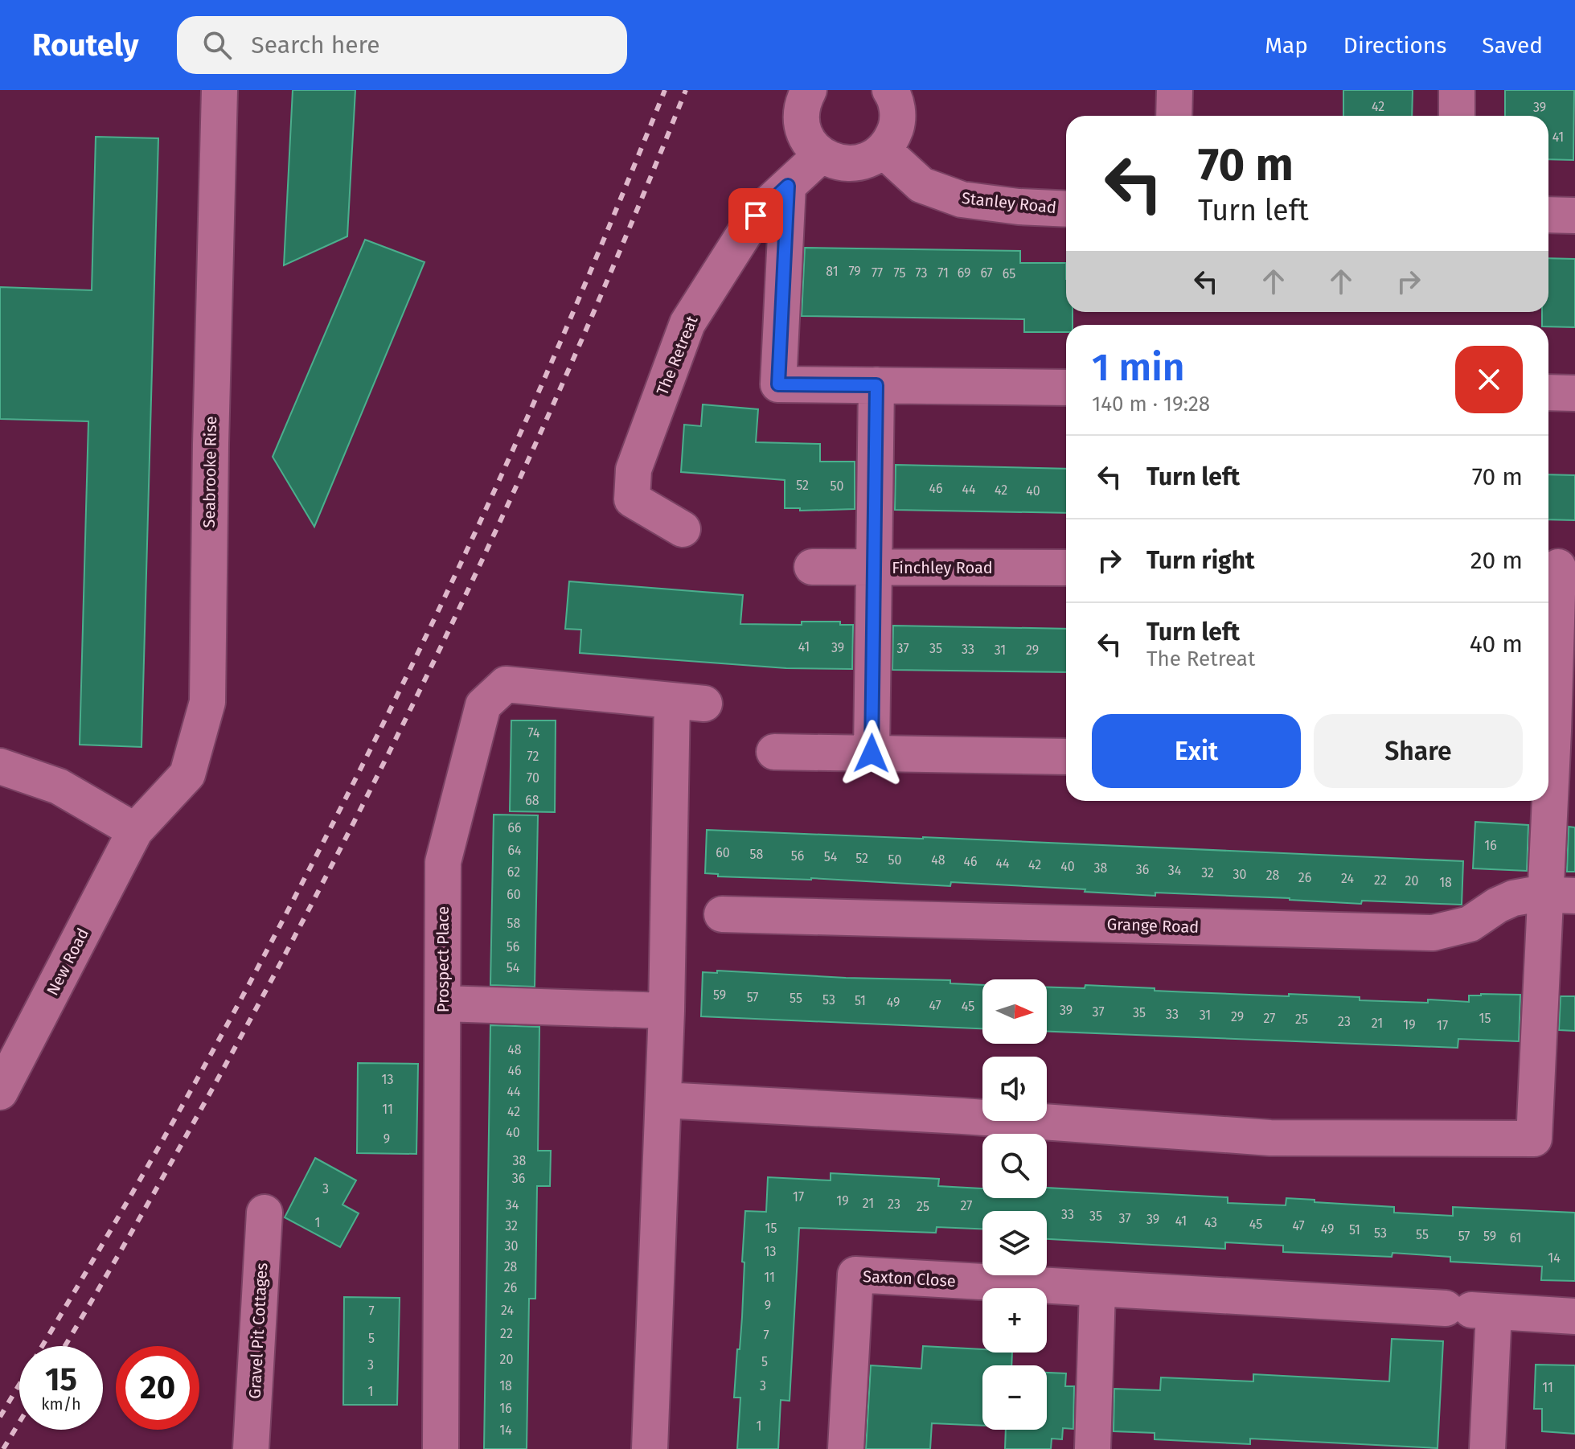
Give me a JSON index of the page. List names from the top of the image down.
{
  "streets": {
    "street": [
      "Stanley Road",
      "The Retreat",
      "Seabrooke Rise",
      "Finchley Road",
      "Grange Road",
      "Prospect Place",
      "New Road",
      "Saxton Close",
      "Gravel Pit Cottages"
    ]
  },
  "crossings": [
    ["Seabrooke Rise", "New Road"]
  ],
  "house_numbers": [
    "42",
    "39",
    "41",
    "81",
    "79",
    "77",
    "75",
    "73",
    "71",
    "69",
    "67",
    "65",
    "52",
    "50",
    "46",
    "44",
    "42",
    "40",
    "41",
    "39",
    "37",
    "35",
    "33",
    "31",
    "29",
    "74",
    "72",
    "70",
    "68",
    "66",
    "16",
    "64",
    "60",
    "58",
    "56",
    "54",
    "52",
    "50",
    "48",
    "46",
    "44",
    "42",
    "40",
    "38",
    "36",
    "34",
    "62",
    "32",
    "30",
    "28",
    "26",
    "24",
    "22",
    "20",
    "18",
    "60",
    "58",
    "56",
    "54",
    "59",
    "57",
    "55",
    "53",
    "51",
    "49",
    "47",
    "45",
    "39",
    "37",
    "35",
    "33",
    "31",
    "29",
    "27",
    "15",
    "25",
    "23",
    "21",
    "19",
    "17",
    "48",
    "46",
    "13",
    "44",
    "11",
    "42",
    "40",
    "9",
    "38",
    "36",
    "3",
    "17",
    "19",
    "21",
    "23",
    "34",
    "27",
    "25",
    "33",
    "35",
    "37",
    "39",
    "41",
    "1",
    "43",
    "45",
    "32",
    "47",
    "15",
    "49",
    "51",
    "53",
    "55",
    "57",
    "59",
    "61",
    "30",
    "13",
    "14",
    "28",
    "11",
    "26",
    "9",
    "24",
    "7",
    "22",
    "7",
    "5",
    "20",
    "5",
    "3",
    "18",
    "3",
    "11",
    "1",
    "16",
    "1",
    "14"
  ],
  "north": "right",
  "page": {
    "header": "Routely",
    "search": "Search here",
    "nav": ["Map", "Directions", "Saved"],
    "turn": ["70 m", "Turn left"],
    "heading": ["1 min", "140 m · 19:28"],
    "list": [
      {
        "name": "Turn left",
        "value": "70 m"
      },
      {
        "name": "Turn right",
        "value": "20 m"
      },
      {
        "name": "Turn left",
        "note": "The Retreat",
        "value": "40 m"
      }
    ],
    "buttons": ["Exit", "Share"],
    "map_buttons": ["+", "−"],
    "speed": "15 km/h",
    "limit": "20"
  }
}
